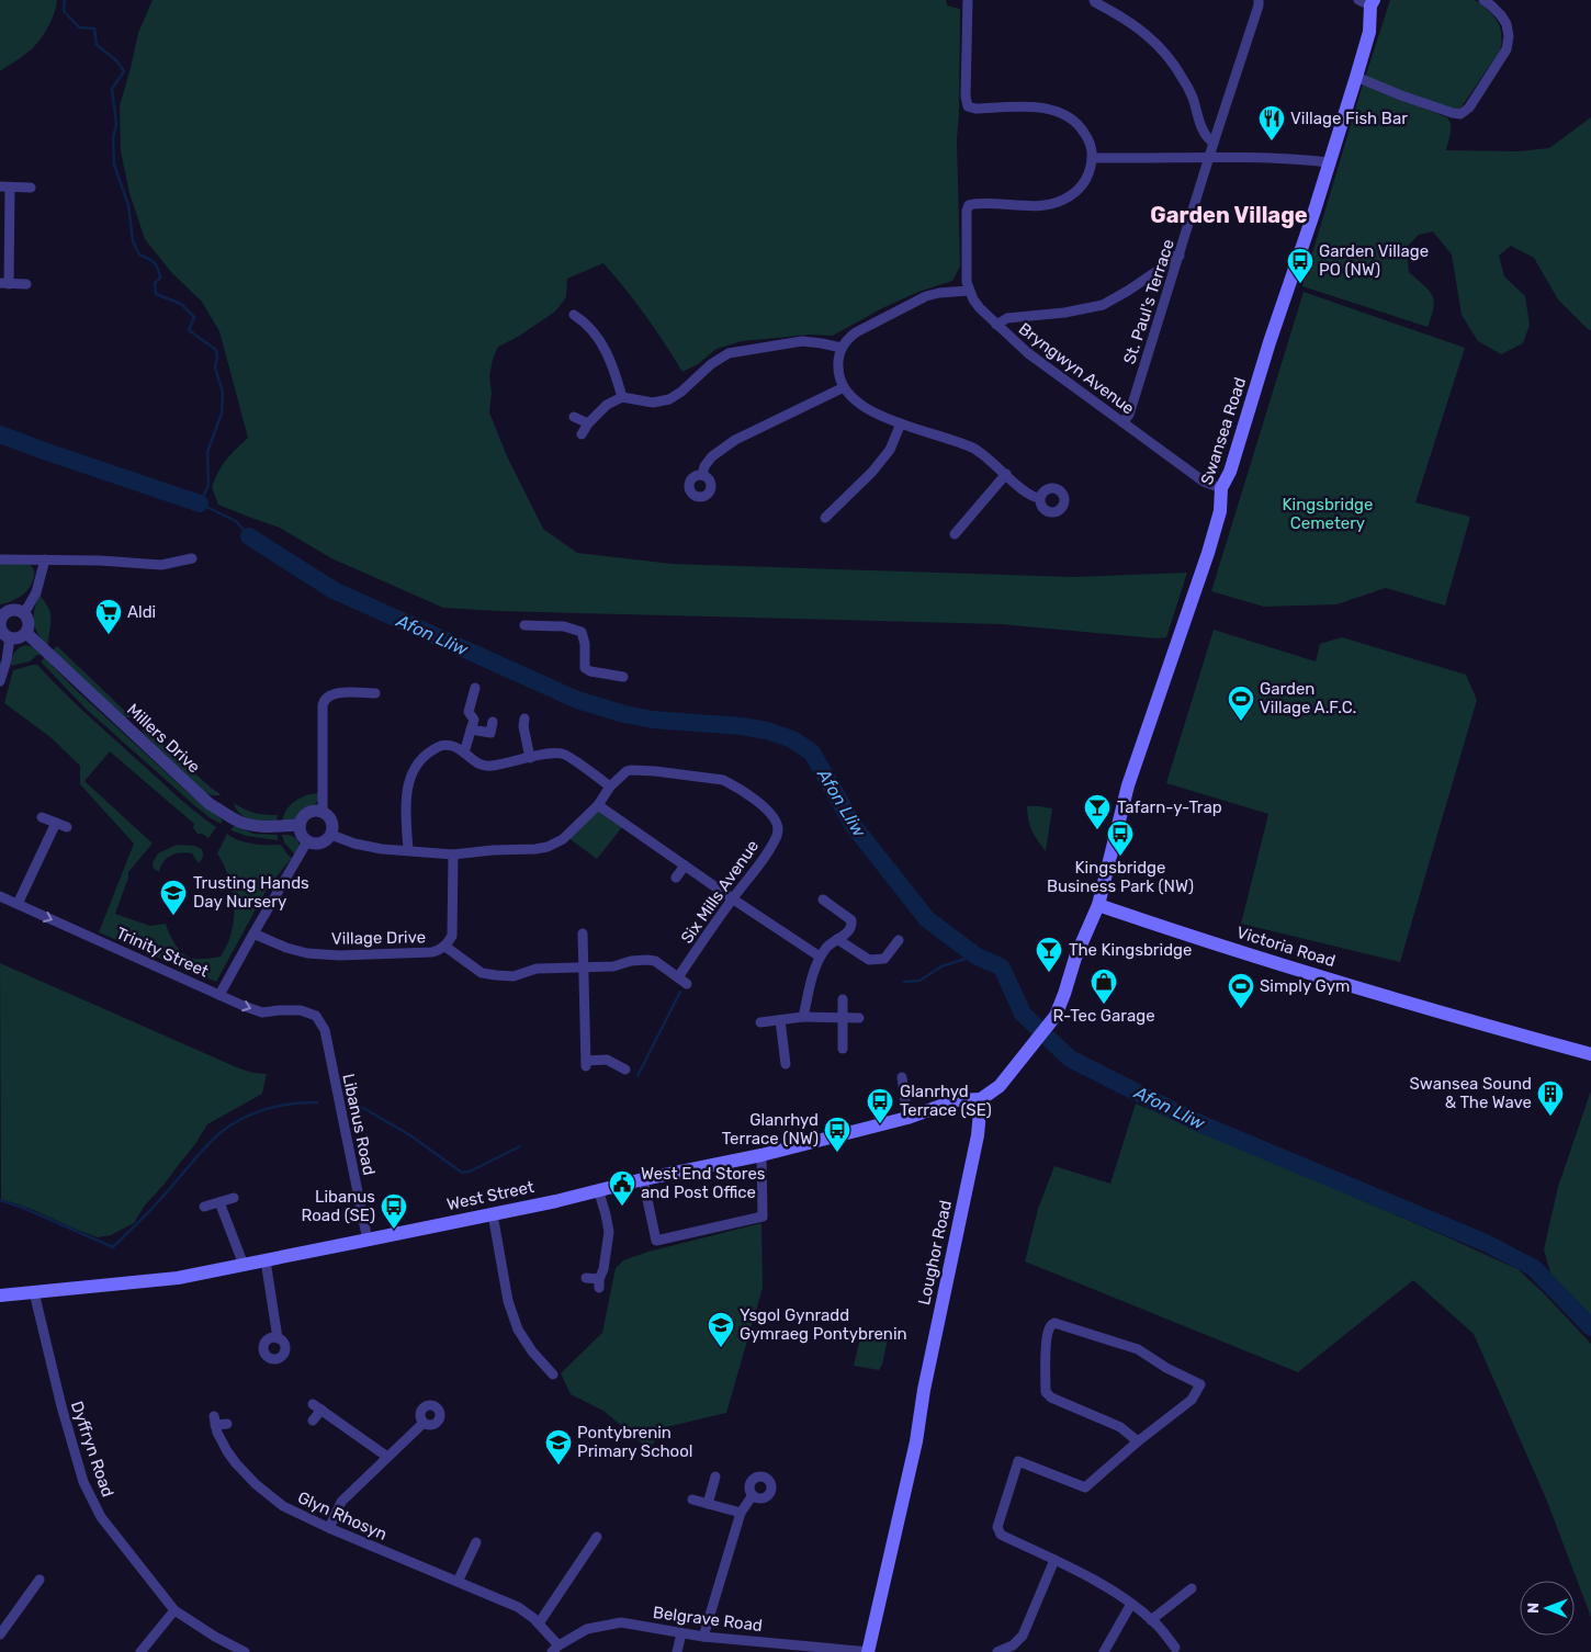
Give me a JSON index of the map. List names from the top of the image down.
{
  "streets": {
    "main road": [
      "Swansea Road",
      "Victoria Road",
      "West Street",
      "Loughor Road"
    ],
    "street": [
      "St. Paul's Terrace",
      "Bryngwyn Avenue",
      "Millers Drive",
      "Six Mills Avenue",
      "Village Drive",
      "Trinity Street",
      "Libanus Road",
      "Dyffryn Road",
      "Glyn Rhosyn",
      "Belgrave Road"
    ]
  },
  "crossings": [
    ["St. Paul's Terrace", "Bryngwyn Avenue"],
    ["Bryngwyn Avenue", "Swansea Road"],
    ["Swansea Road", "Victoria Road"],
    ["Swansea Road", "West Street"],
    ["Swansea Road", "Loughor Road"],
    ["Millers Drive", "Six Mills Avenue"],
    ["Six Mills Avenue", "Village Drive"],
    ["Trinity Street", "Libanus Road"],
    ["Libanus Road", "West Street"],
    ["West Street", "Loughor Road"],
    ["West Street", "Dyffryn Road"],
    ["Loughor Road", "Belgrave Road"],
    ["Glyn Rhosyn", "Belgrave Road"]
  ],
  "one_way": ["Trinity Street"],
  "districts": ["Garden Village"],
  "water": ["Afon Lliw"],
  "parks": ["Kingsbridge Cemetery"],
  "places": {
    "restaurant": ["Village Fish Bar"],
    "bus stop": [
      "Garden Village PO (NW)",
      "Kingsbridge Business Park (NW)",
      "Glanrhyd Terrace (SE)",
      "Glanrhyd Terrace (NW)",
      "Libanus Road (SE)"
    ],
    "supermarket": ["Aldi"],
    "sports": ["Garden Village A.F.C.", "Simply Gym"],
    "bar": ["Tafarn-y-Trap", "The Kingsbridge"],
    "school or university": ["Trusting Hands Day Nursery", "Ysgol Gynradd Gymraeg Pontybrenin", "Pontybrenin Primary School"],
    "shop": ["R-Tec Garage"],
    "building": ["Swansea Sound & The Wave"],
    "public building": ["West End Stores and Post Office"]
  },
  "north": "left"
}
